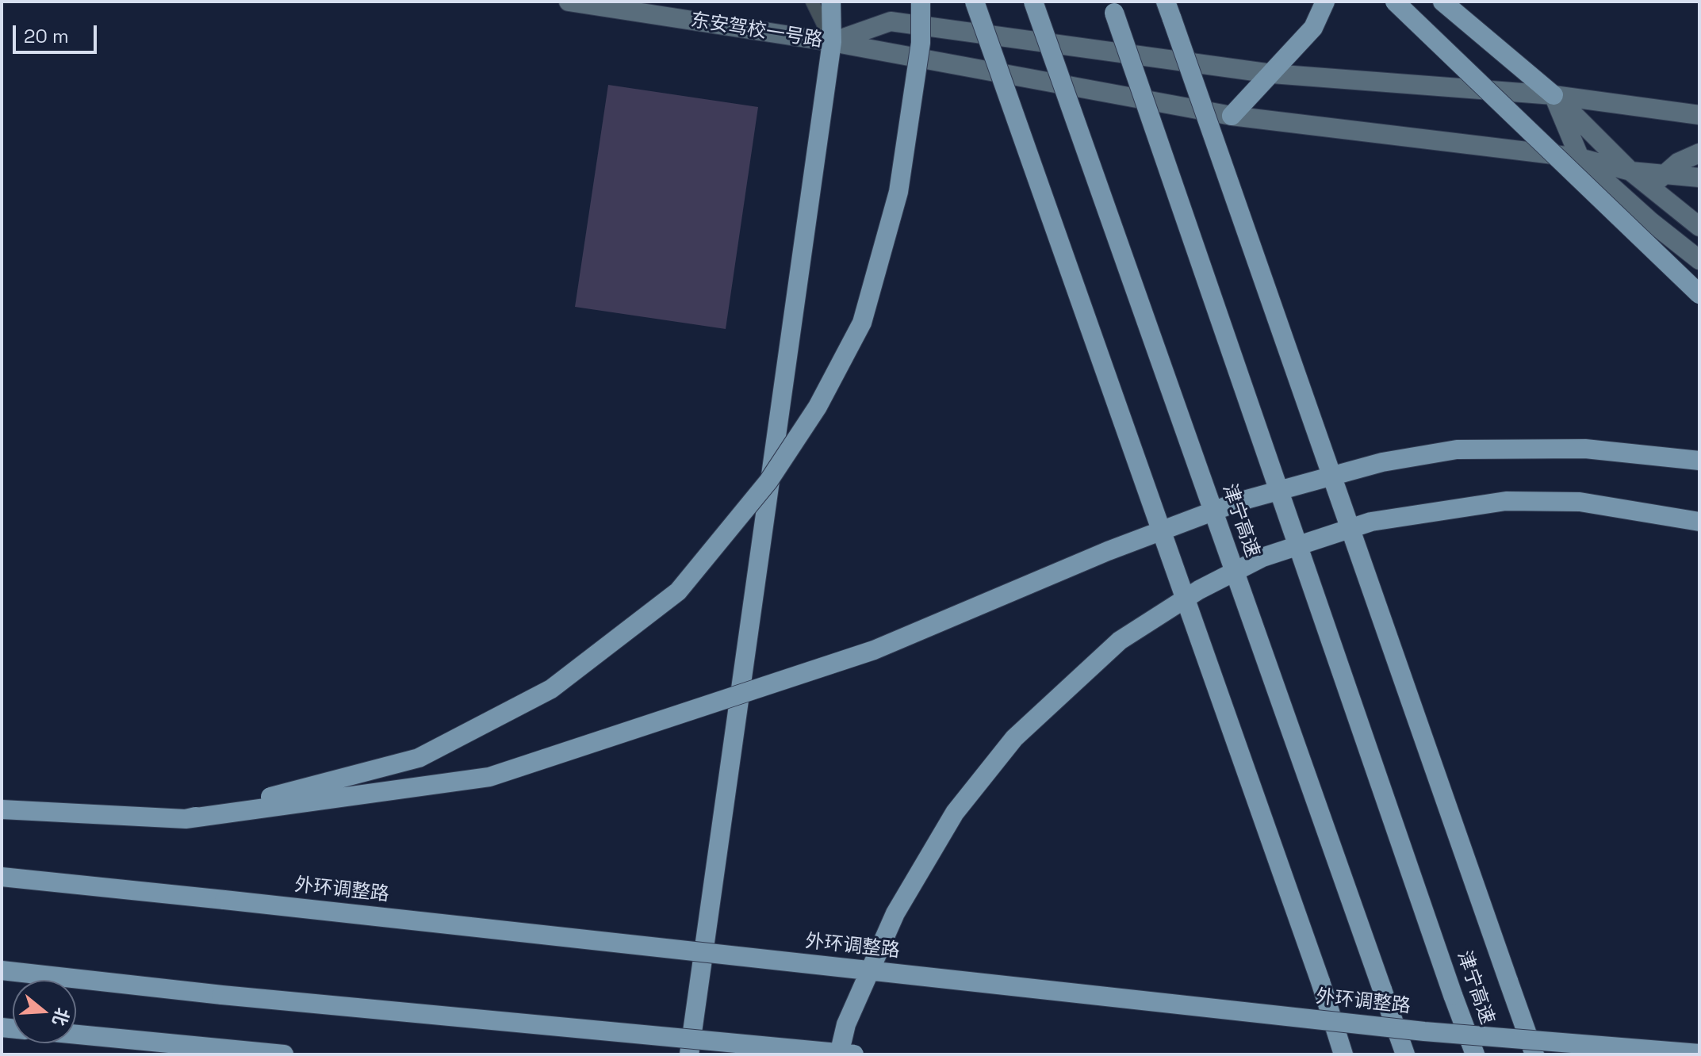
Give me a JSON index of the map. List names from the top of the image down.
{
  "streets": {
    "highway": ["津宁高速", "外环调整路"],
    "street": ["东安驾校一号路"]
  },
  "scale_bar": "20 m",
  "north": "right"
}
